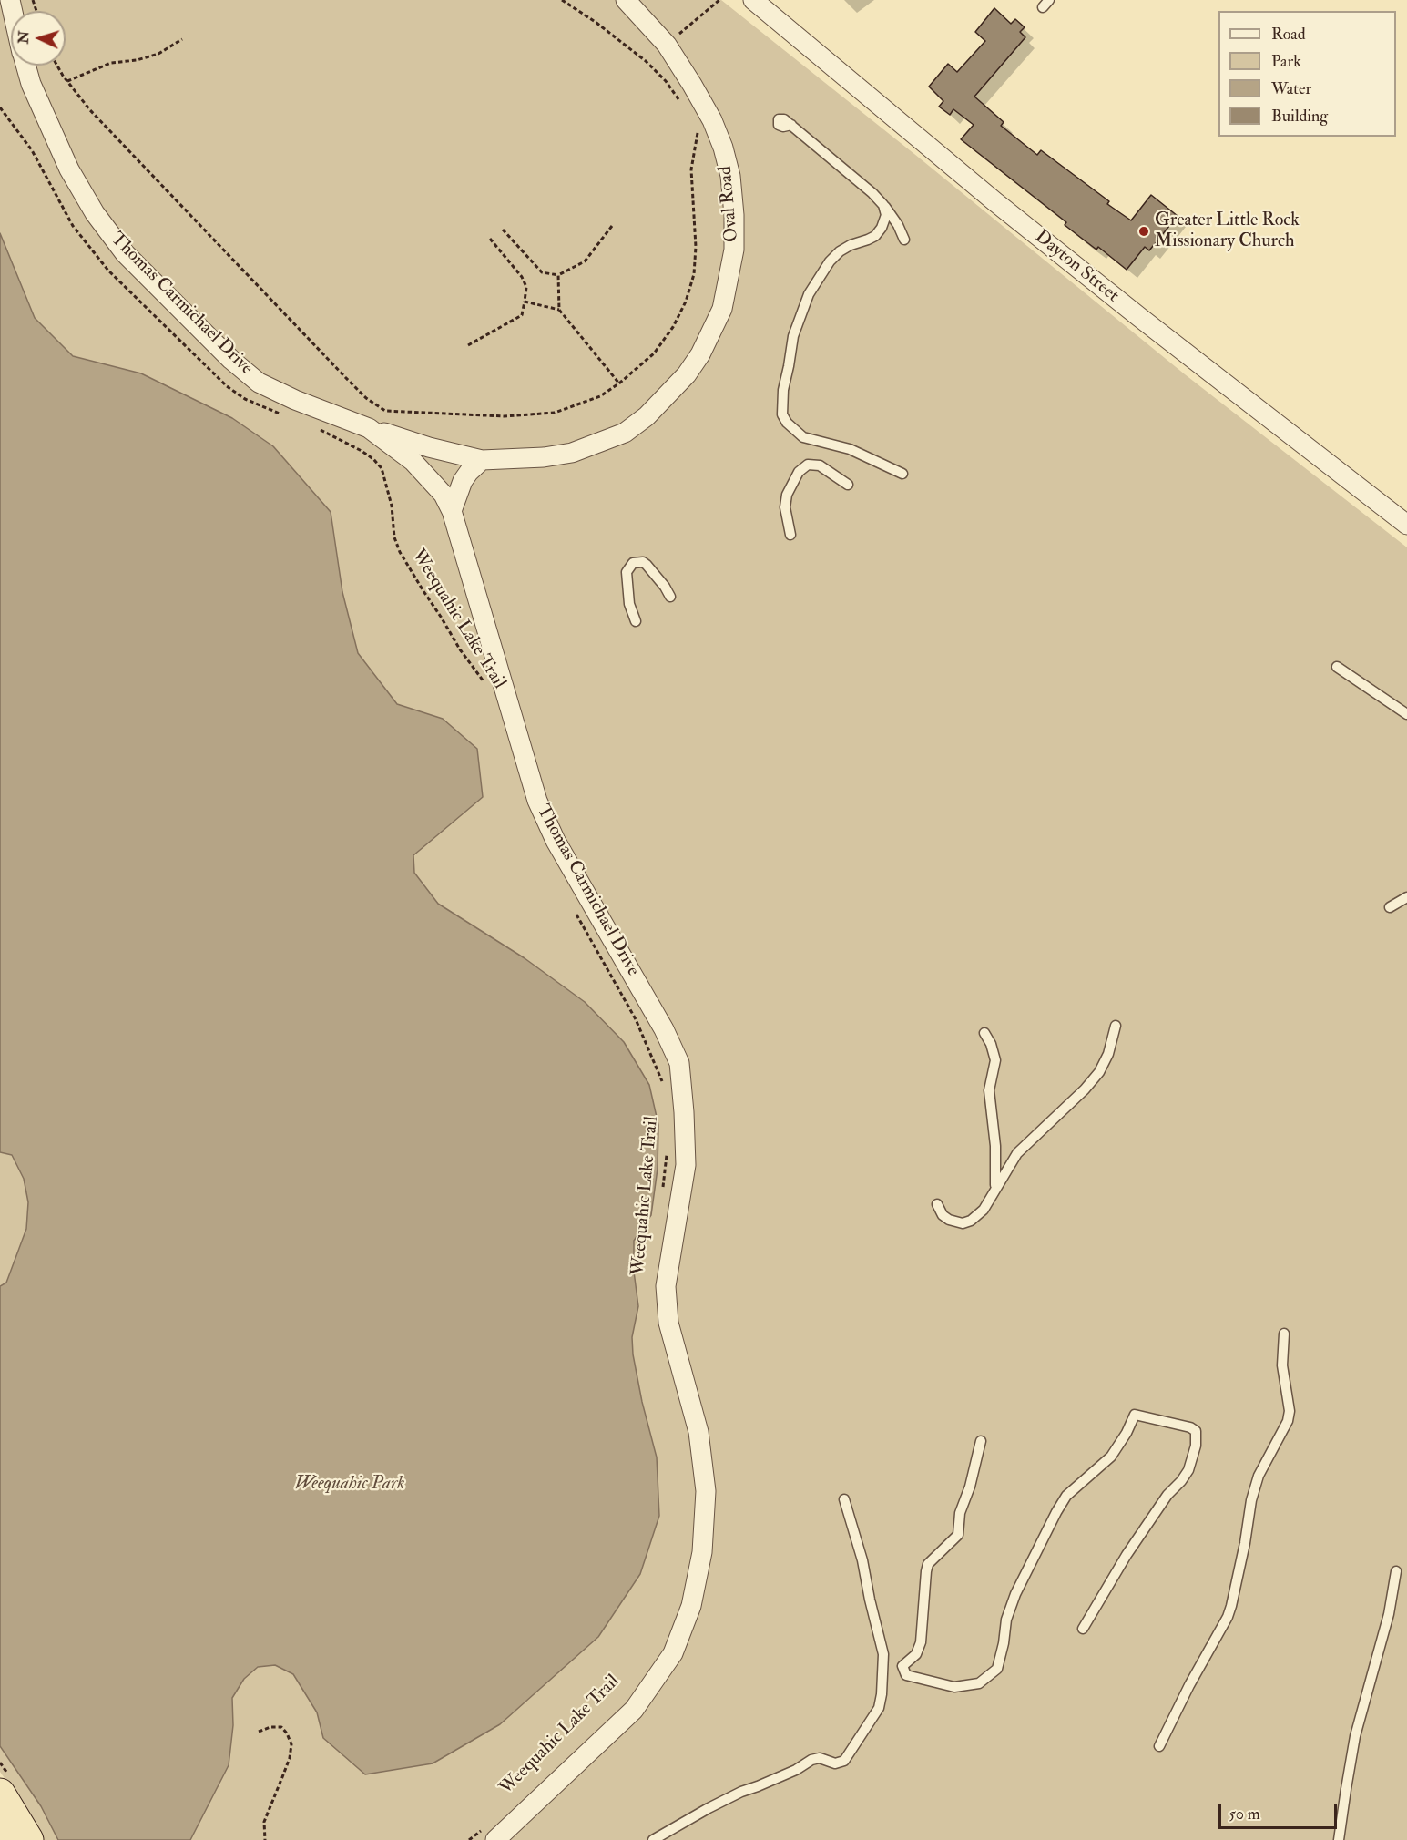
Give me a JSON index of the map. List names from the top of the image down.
{
  "streets": {
    "street": ["Oval Road", "Dayton Street", "Thomas Carmichael Drive"],
    "path": ["Weequahic Lake Trail"]
  },
  "crossings": [
    ["Oval Road", "Thomas Carmichael Drive"]
  ],
  "parks": ["Weequahic Park"],
  "places": ["Greater Little Rock Missionary Church"],
  "legend": [
    "Road",
    "Park",
    "Water",
    "Building"
  ],
  "scale_bar": "50 m",
  "north": "left"
}
